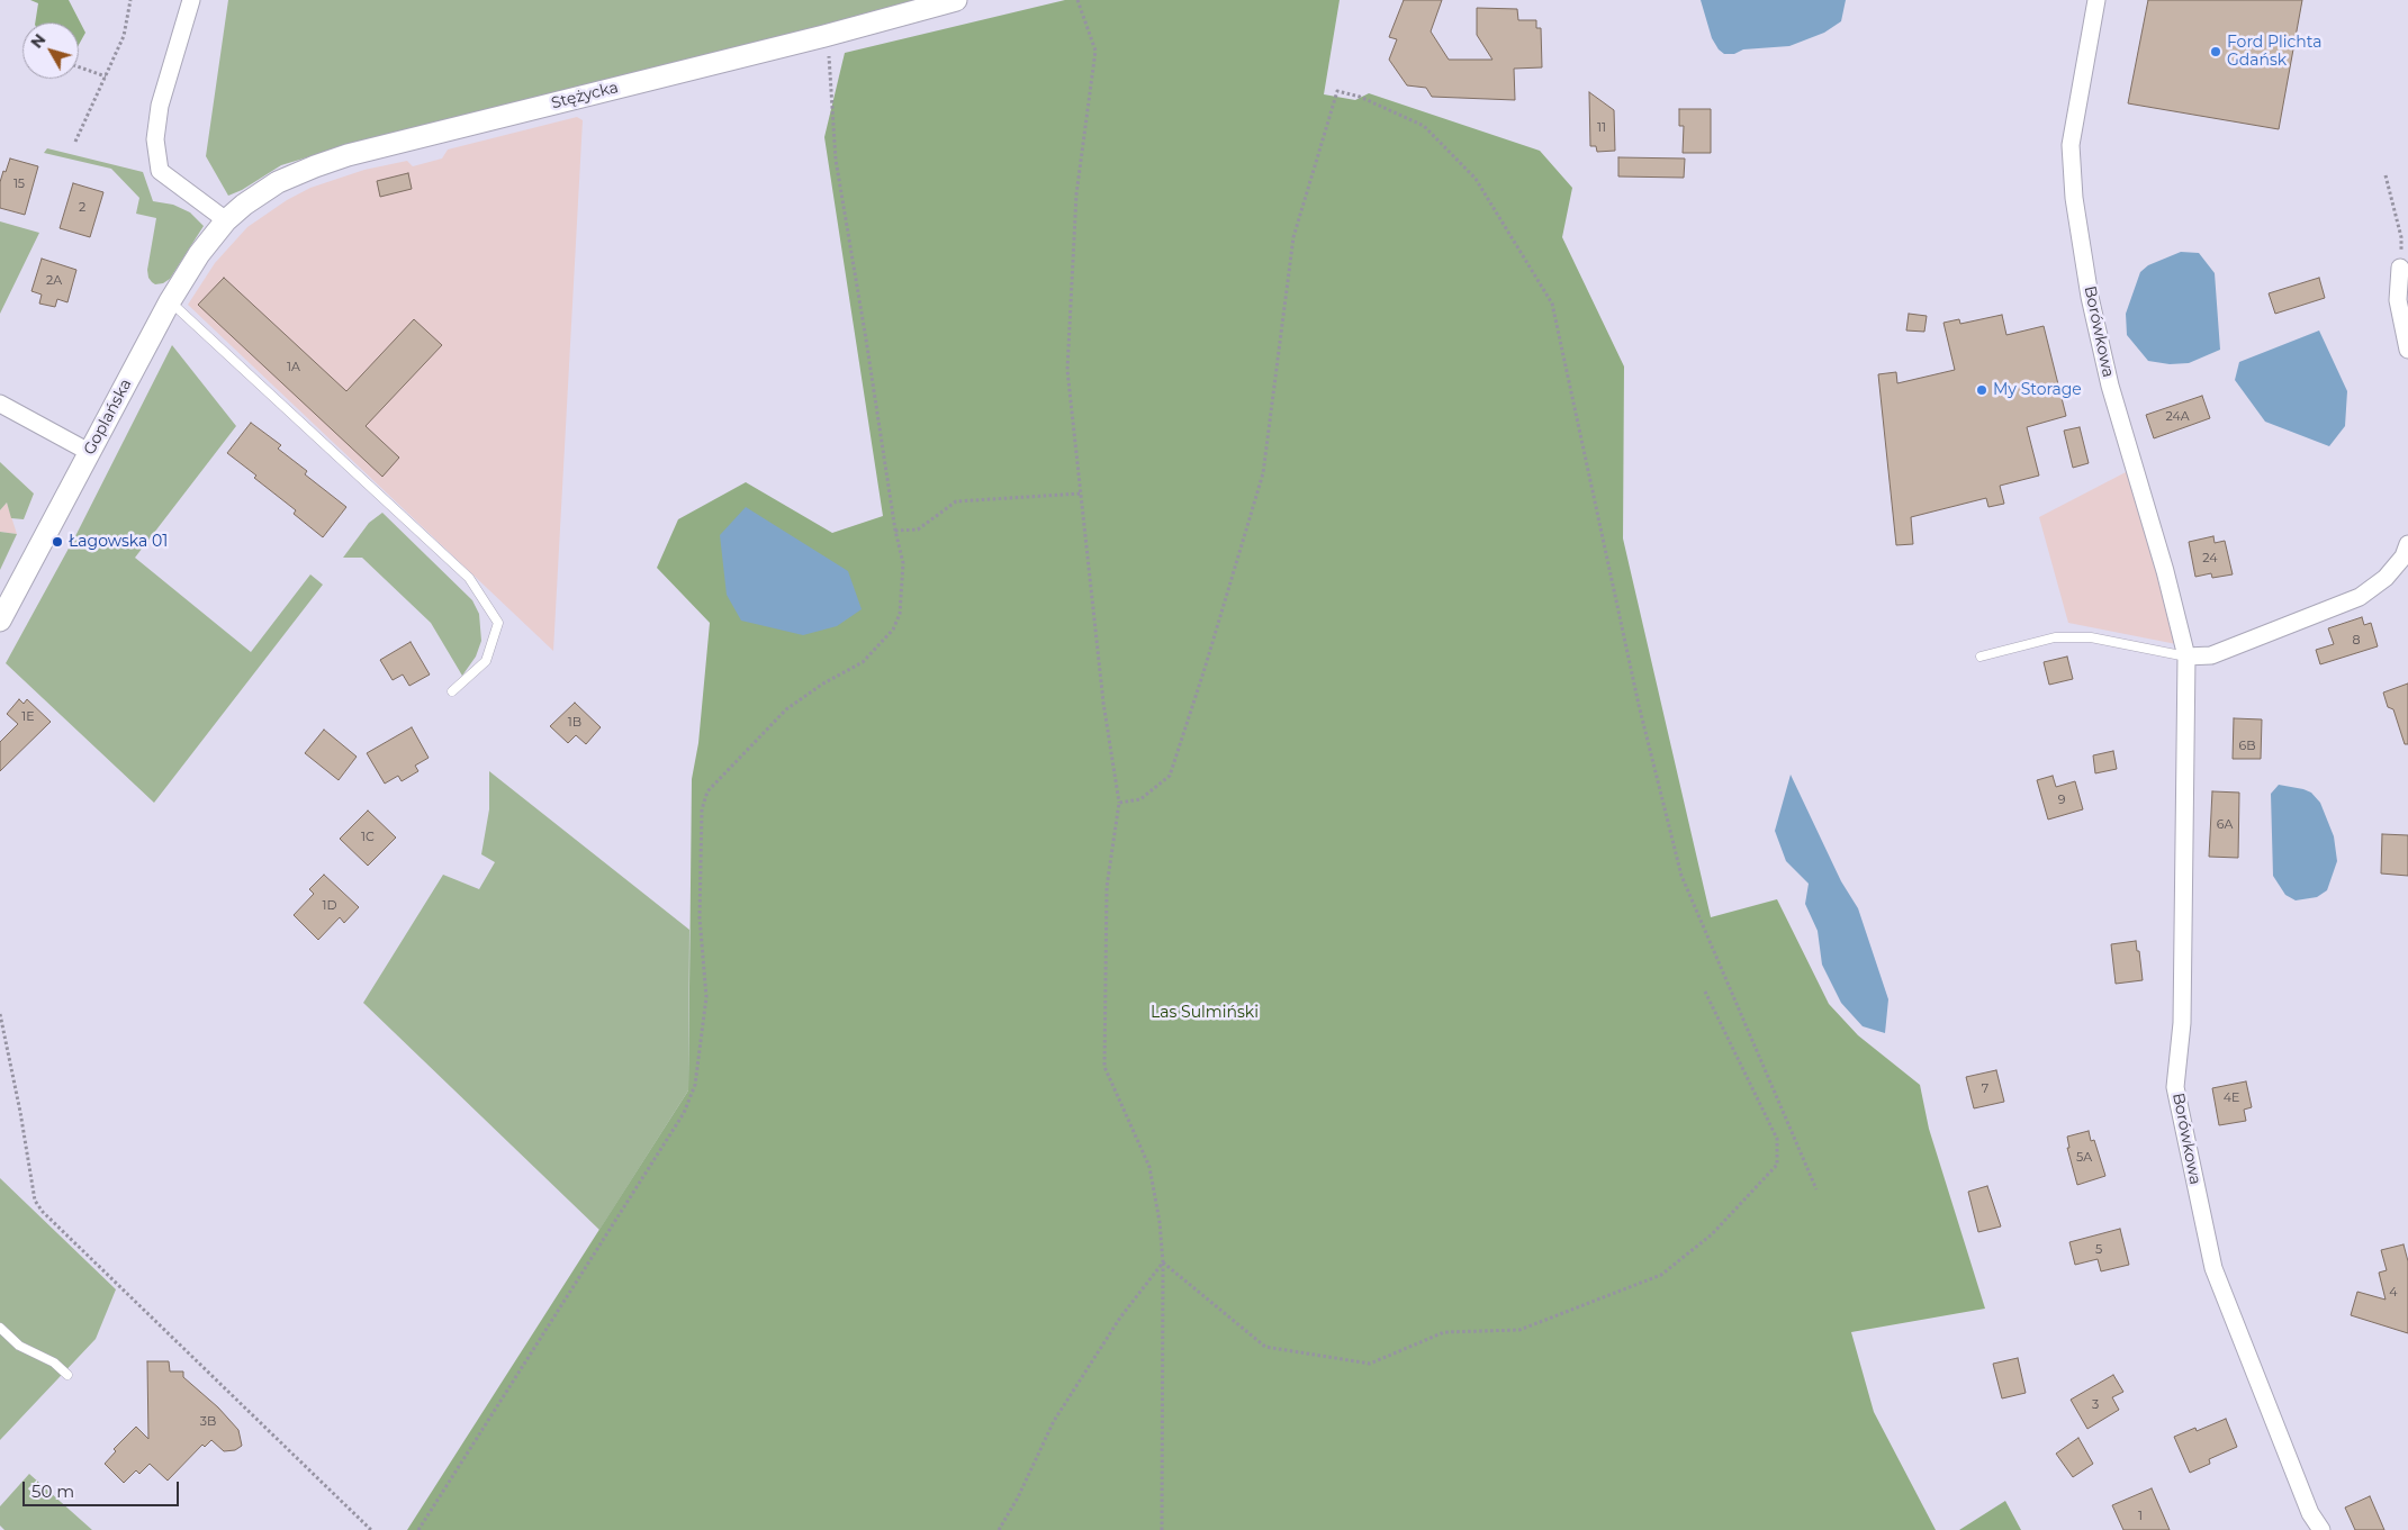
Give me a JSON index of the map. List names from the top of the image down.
{
  "streets": {
    "street": ["Stężycka", "Borówkowa", "Goplańska"]
  },
  "crossings": [
    ["Stężycka", "Goplańska"]
  ],
  "parks": ["Las Sulmiński"],
  "places": ["Ford Plichta Gdańsk", "My Storage", "Łagowska 01"],
  "house_numbers": [
    "11",
    "15",
    "2",
    "2A",
    "1A",
    "24A",
    "24",
    "8",
    "1E",
    "1B",
    "6B",
    "9",
    "6A",
    "1C",
    "1D",
    "7",
    "4E",
    "5A",
    "5",
    "4",
    "3",
    "3B",
    "1"
  ],
  "scale_bar": "50 m",
  "north": "top left"
}
